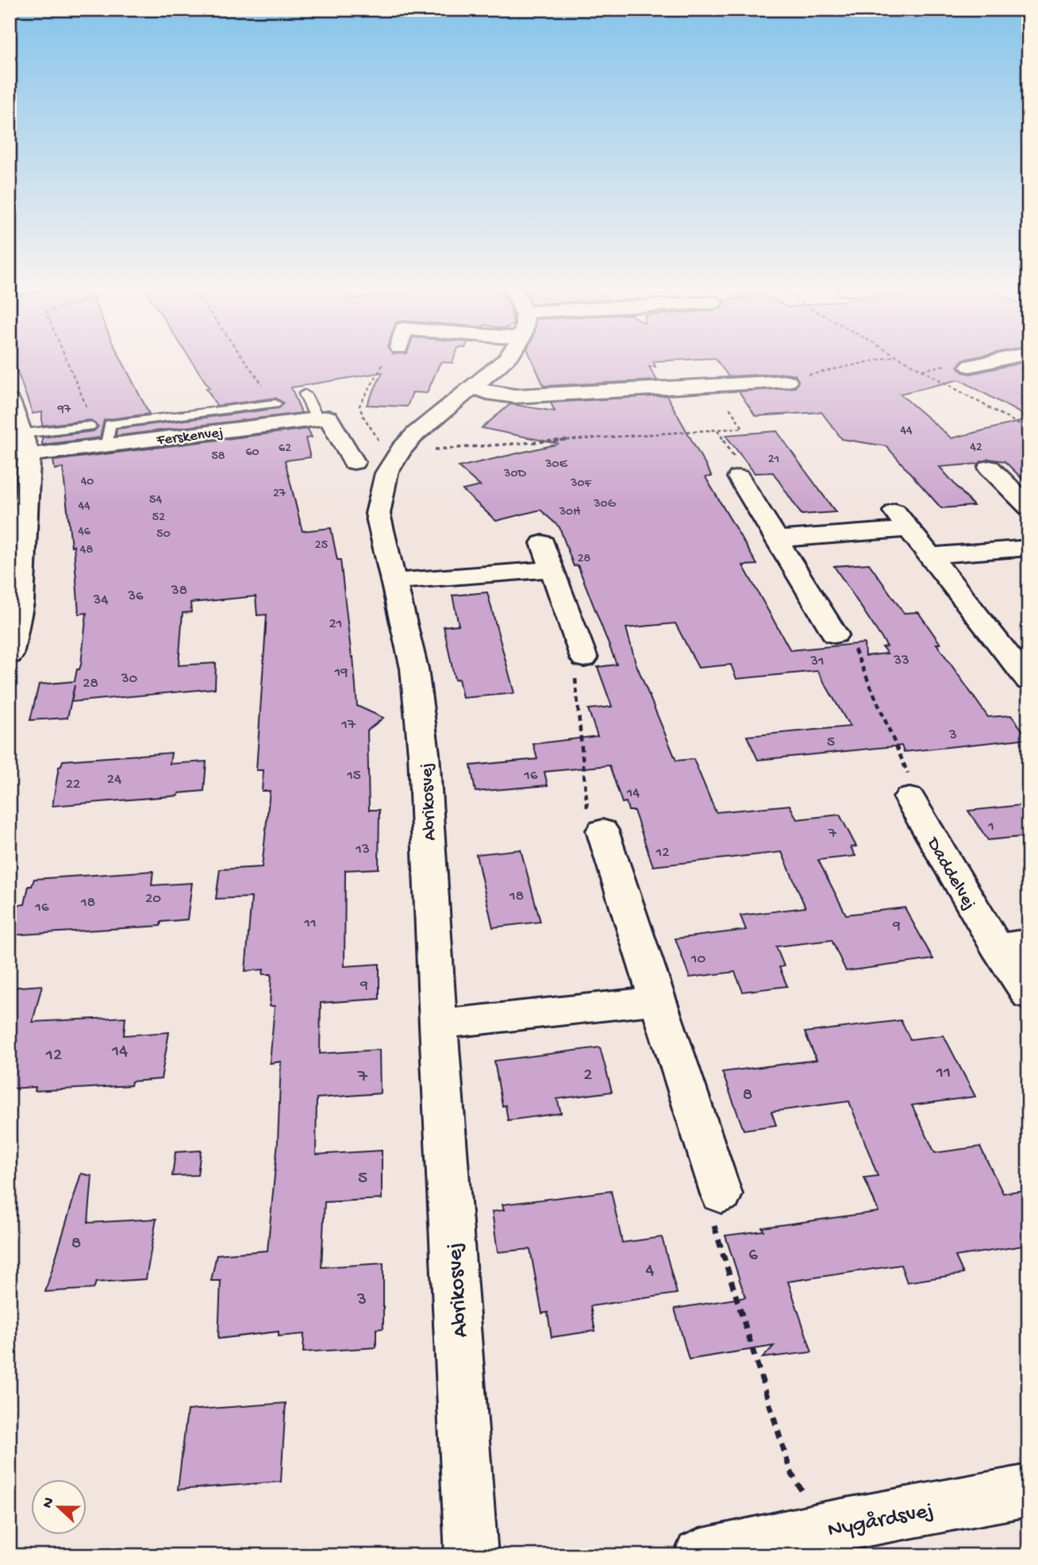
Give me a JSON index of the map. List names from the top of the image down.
{
  "streets": {
    "street": [
      "Ferskenvej",
      "Abrikosvej",
      "Daddelvej",
      "Nygårdsvej"
    ]
  },
  "house_numbers": [
    "97",
    "44",
    "42",
    "62",
    "60",
    "58",
    "21",
    "30E",
    "30D",
    "40",
    "30F",
    "27",
    "54",
    "30G",
    "44",
    "30H",
    "52",
    "46",
    "50",
    "25",
    "48",
    "28",
    "38",
    "36",
    "34",
    "21",
    "33",
    "31",
    "19",
    "30",
    "28",
    "17",
    "3",
    "5",
    "15",
    "16",
    "24",
    "22",
    "14",
    "1",
    "7",
    "13",
    "12",
    "18",
    "20",
    "18",
    "16",
    "11",
    "9",
    "10",
    "9",
    "14",
    "12",
    "11",
    "2",
    "7",
    "8",
    "5",
    "8",
    "6",
    "4",
    "3"
  ],
  "north": "left"
}
